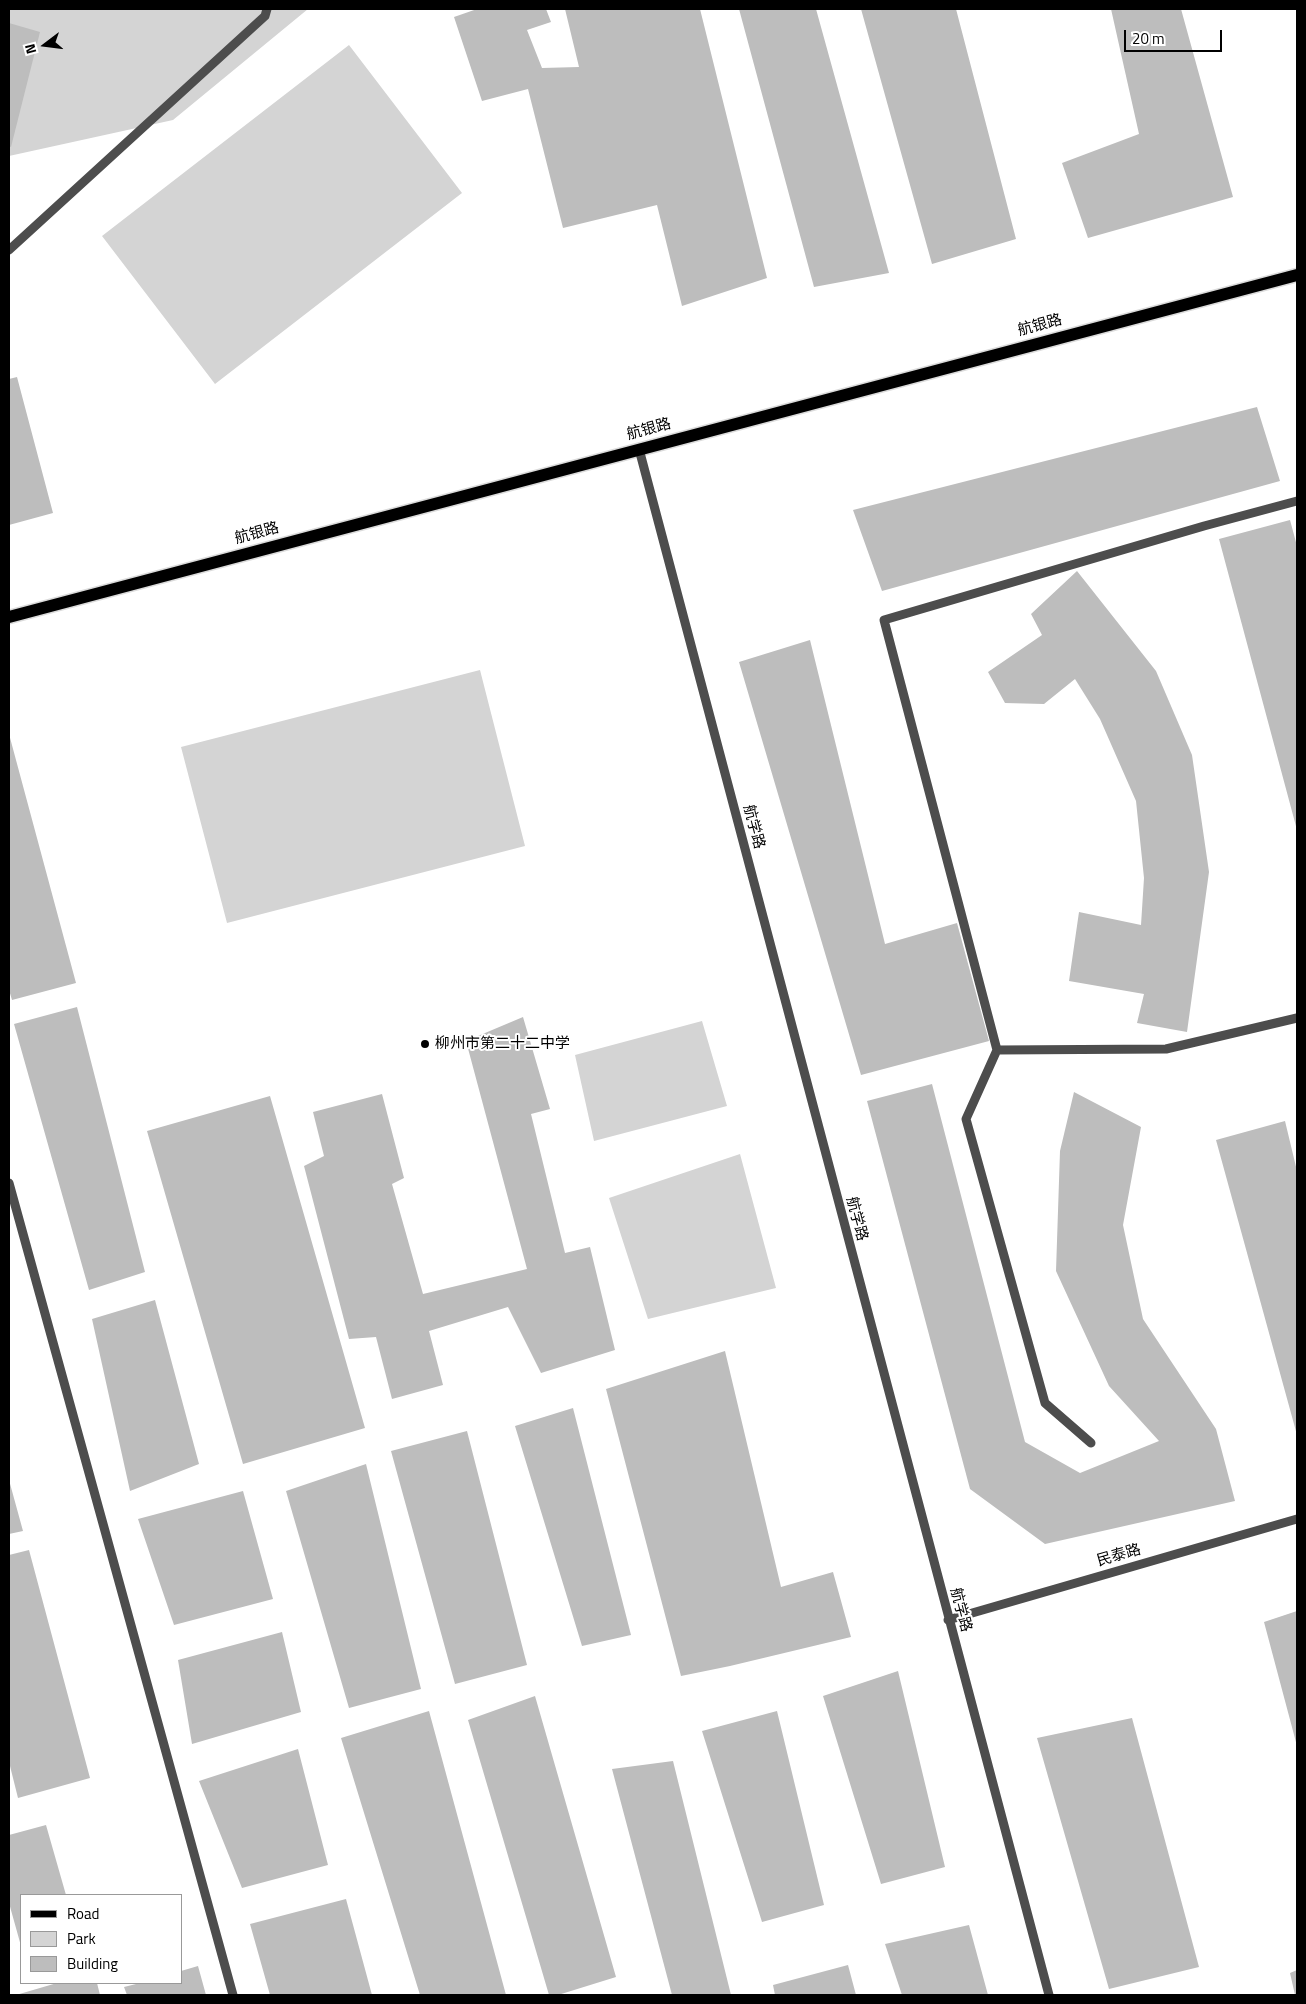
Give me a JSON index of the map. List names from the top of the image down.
{
  "streets": {
    "main road": ["航银路"],
    "street": ["航学路", "民泰路"]
  },
  "crossings": [
    ["航银路", "航学路"],
    ["航学路", "民泰路"]
  ],
  "places": ["柳州市第二十二中学"],
  "legend": ["Road", "Park", "Building"],
  "scale_bar": "20 m",
  "north": "left"
}
